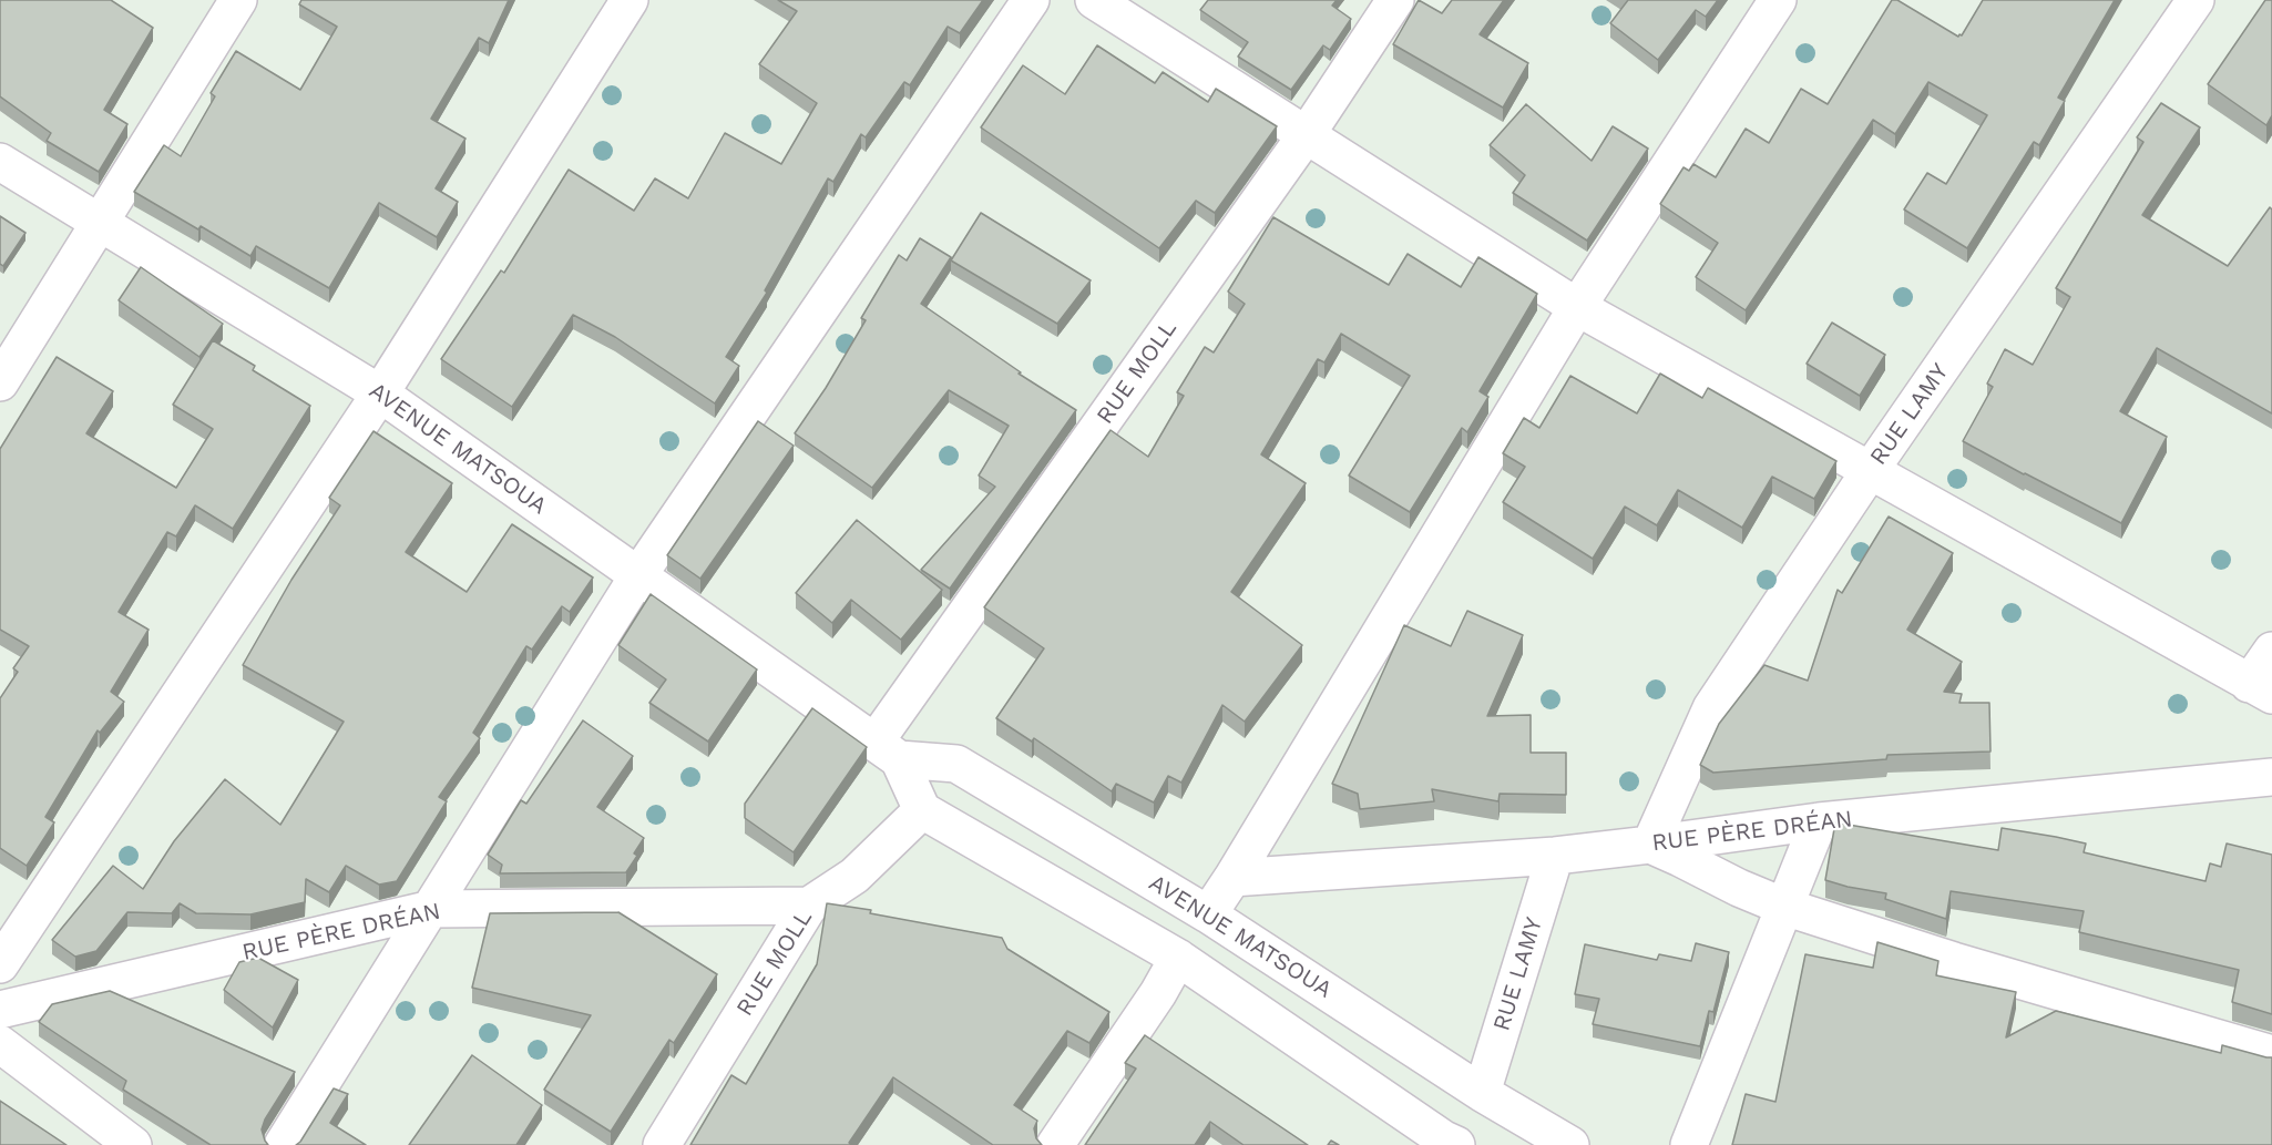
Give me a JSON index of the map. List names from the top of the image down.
{
  "streets": {
    "street": [
      "RUE MOLL",
      "RUE LAMY",
      "AVENUE MATSOUA",
      "RUE PÈRE DRÉAN"
    ]
  },
  "crossings": [
    ["RUE MOLL", "AVENUE MATSOUA"],
    ["RUE MOLL", "RUE PÈRE DRÉAN"],
    ["RUE LAMY", "AVENUE MATSOUA"],
    ["RUE LAMY", "RUE PÈRE DRÉAN"]
  ]
}
